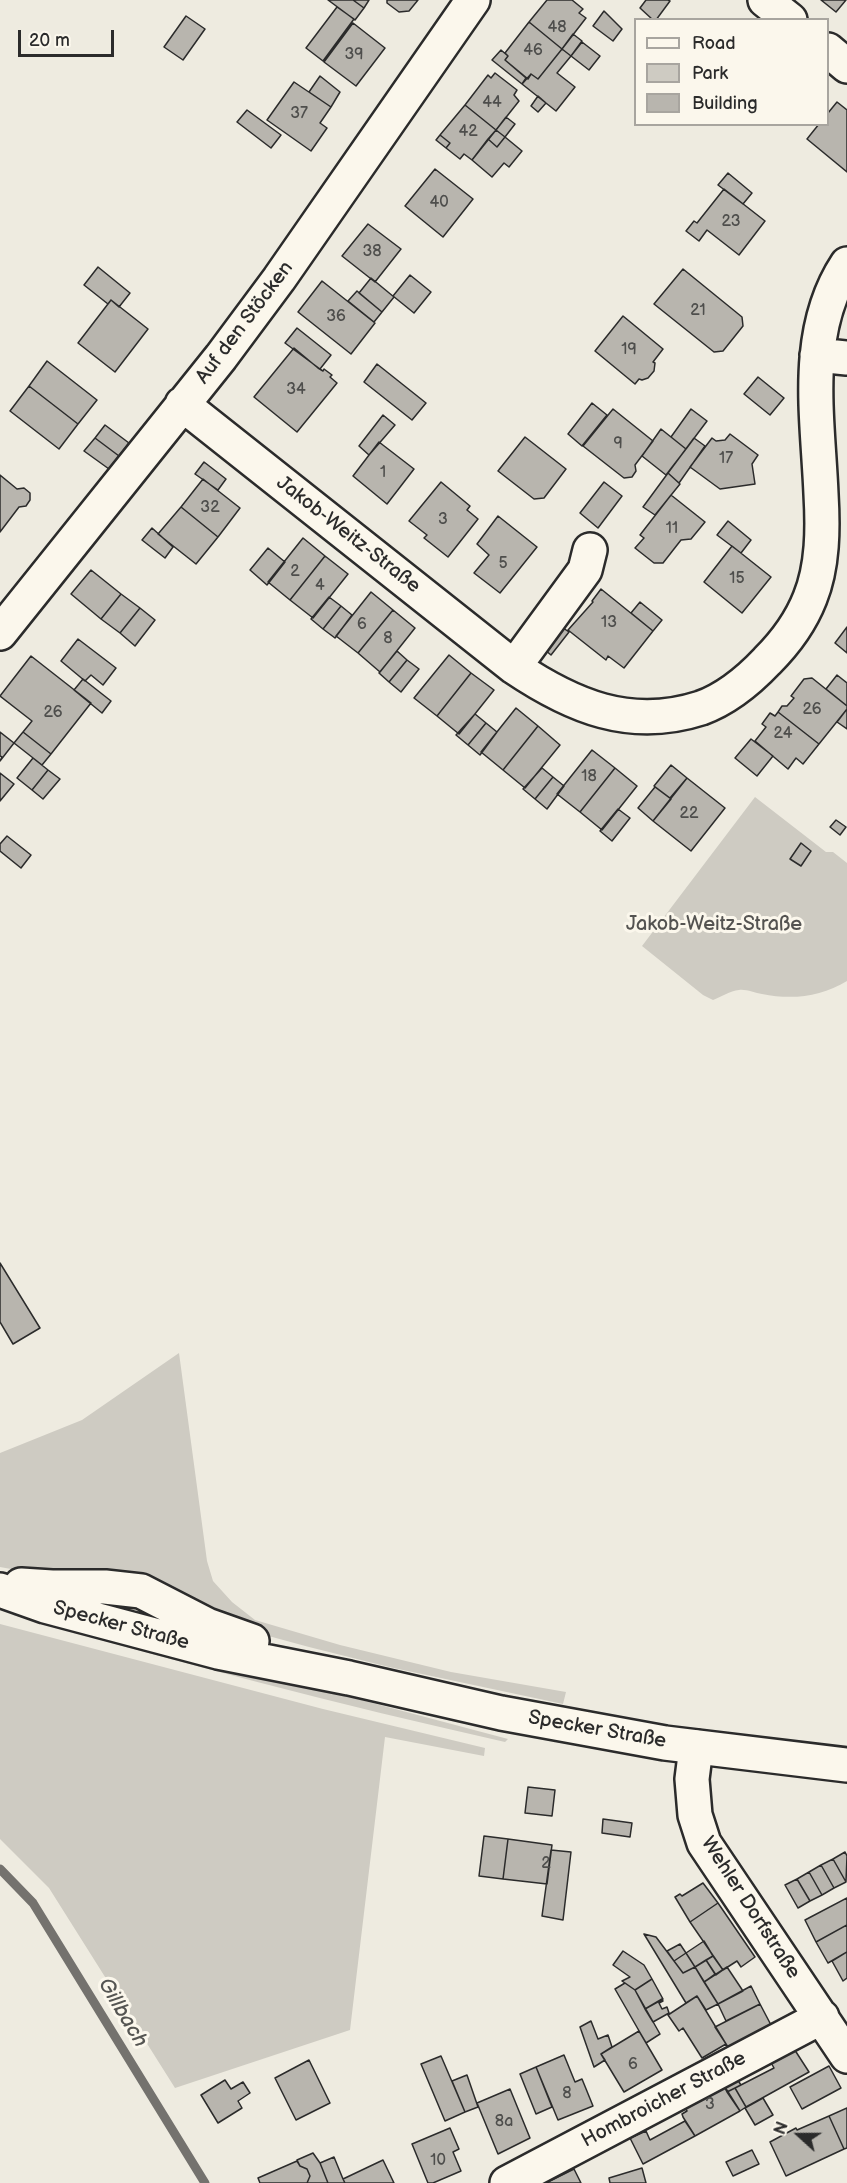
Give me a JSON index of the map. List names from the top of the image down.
{
  "streets": {
    "street": [
      "Auf den Stöcken",
      "Jakob-Weitz-Straße",
      "Specker Straße",
      "Wehler Dorfstraße",
      "Hombroicher Straße"
    ]
  },
  "crossings": [
    ["Auf den Stöcken", "Jakob-Weitz-Straße"],
    ["Specker Straße", "Wehler Dorfstraße"],
    ["Wehler Dorfstraße", "Hombroicher Straße"]
  ],
  "water": ["Gillbach"],
  "parks": ["Jakob-Weitz-Straße"],
  "house_numbers": [
    "48",
    "46",
    "39",
    "44",
    "37",
    "42",
    "40",
    "23",
    "38",
    "21",
    "36",
    "19",
    "34",
    "9",
    "17",
    "1",
    "32",
    "3",
    "11",
    "5",
    "2",
    "15",
    "4",
    "13",
    "6",
    "8",
    "26",
    "26",
    "24",
    "18",
    "22",
    "2",
    "6",
    "8",
    "3",
    "8a",
    "10"
  ],
  "legend": ["Road", "Park", "Building"],
  "scale_bar": "20 m",
  "north": "left"
}
